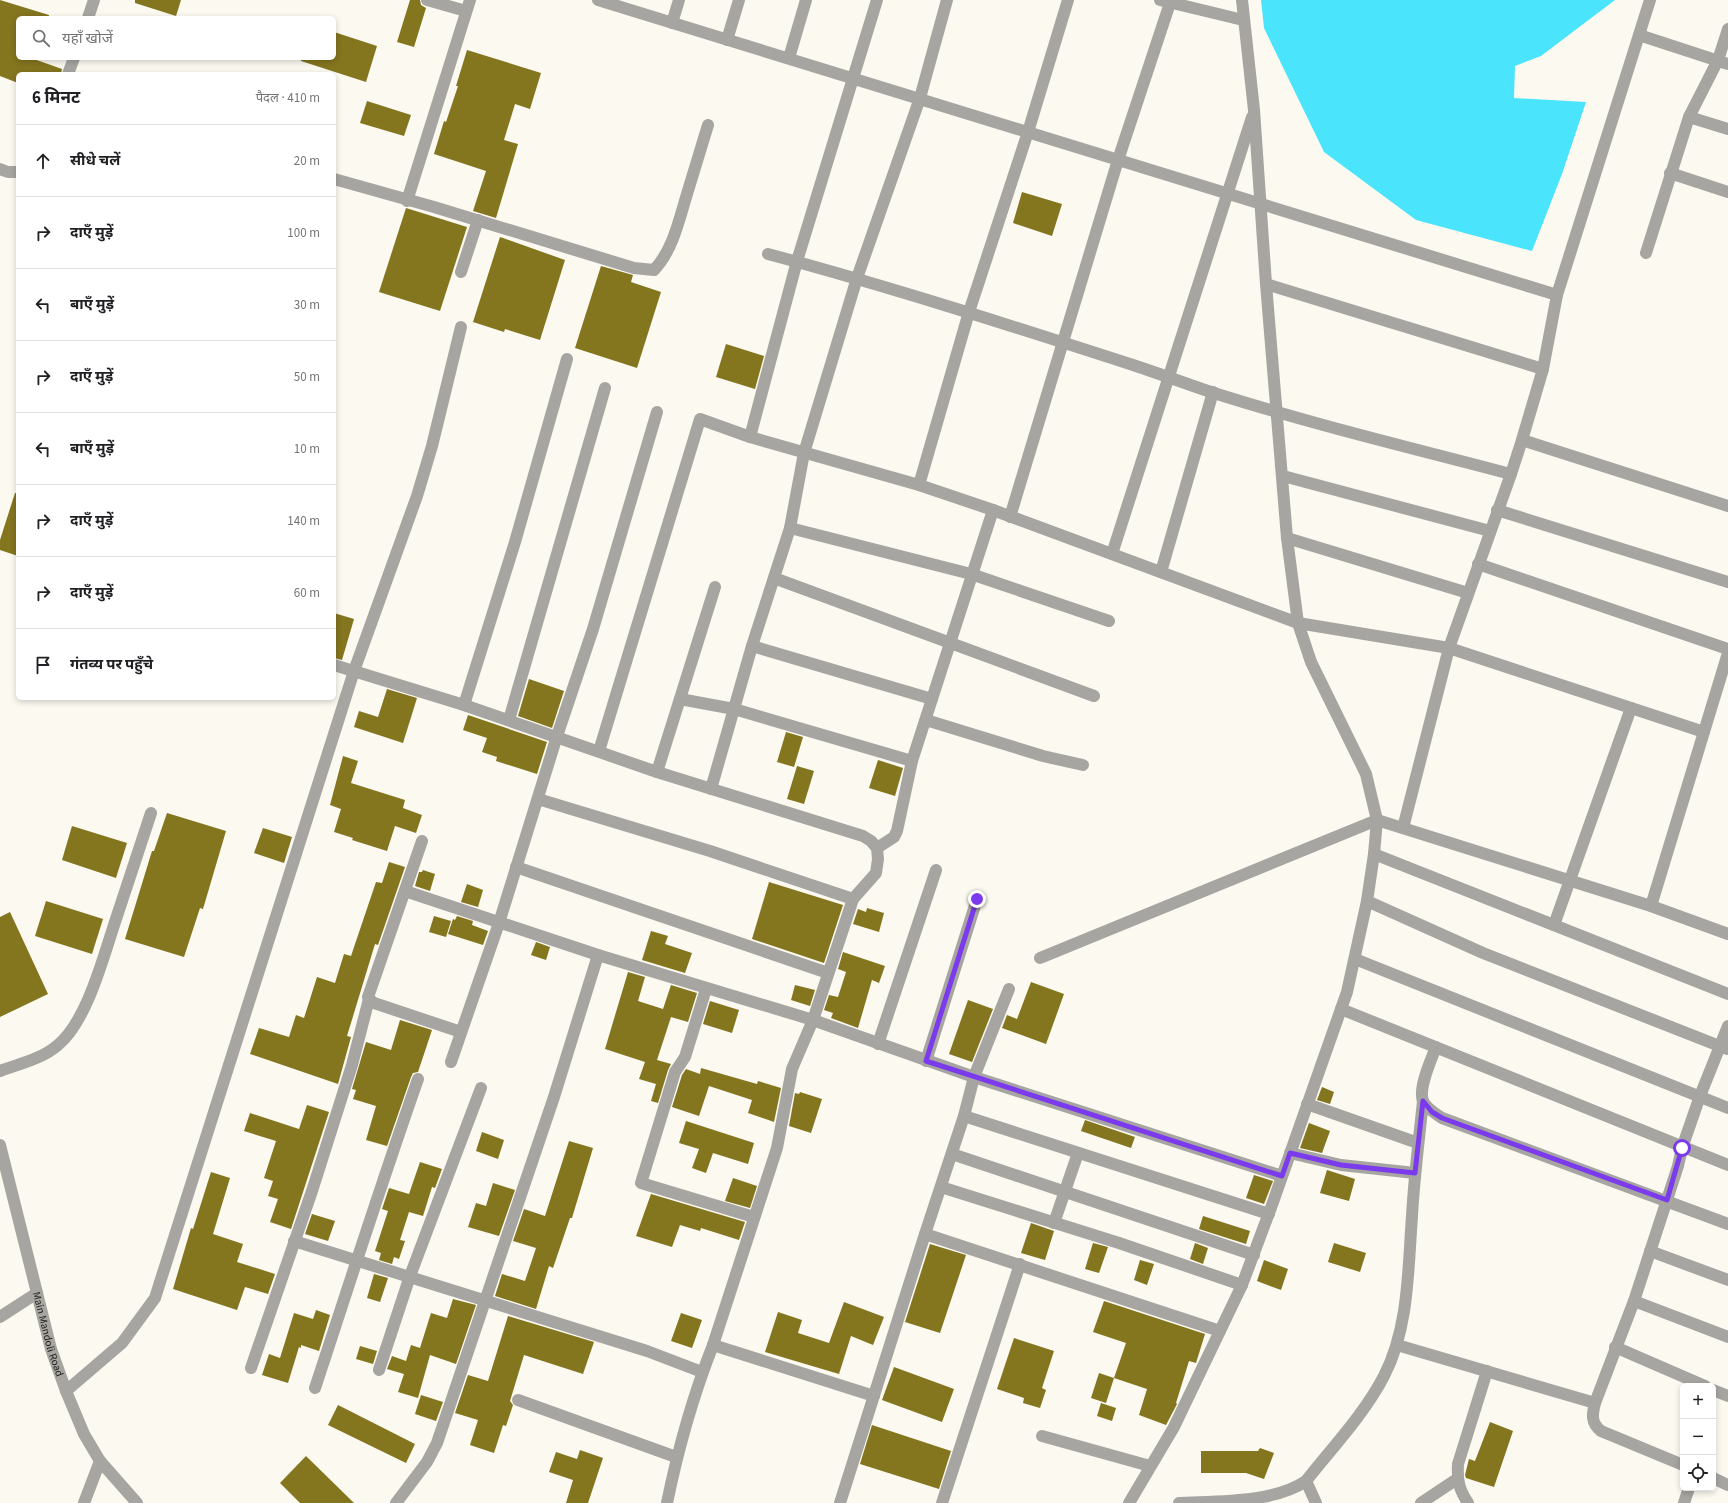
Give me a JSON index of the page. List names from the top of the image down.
{
  "streets": {
    "street": ["Main Mandoli Road"]
  },
  "page": {
    "search": "यहाँ खोजें",
    "heading": ["6 मिनट", "पैदल · 410 m"],
    "list": [
      ["सीधे चलें", "20 m"],
      ["दाएँ मुड़ें", "100 m"],
      ["बाएँ मुड़ें", "30 m"],
      ["दाएँ मुड़ें", "50 m"],
      ["बाएँ मुड़ें", "10 m"],
      ["दाएँ मुड़ें", "140 m"],
      ["दाएँ मुड़ें", "60 m"],
      "गंतव्य पर पहुँचे"
    ],
    "map_buttons": ["+", "−"]
  }
}
